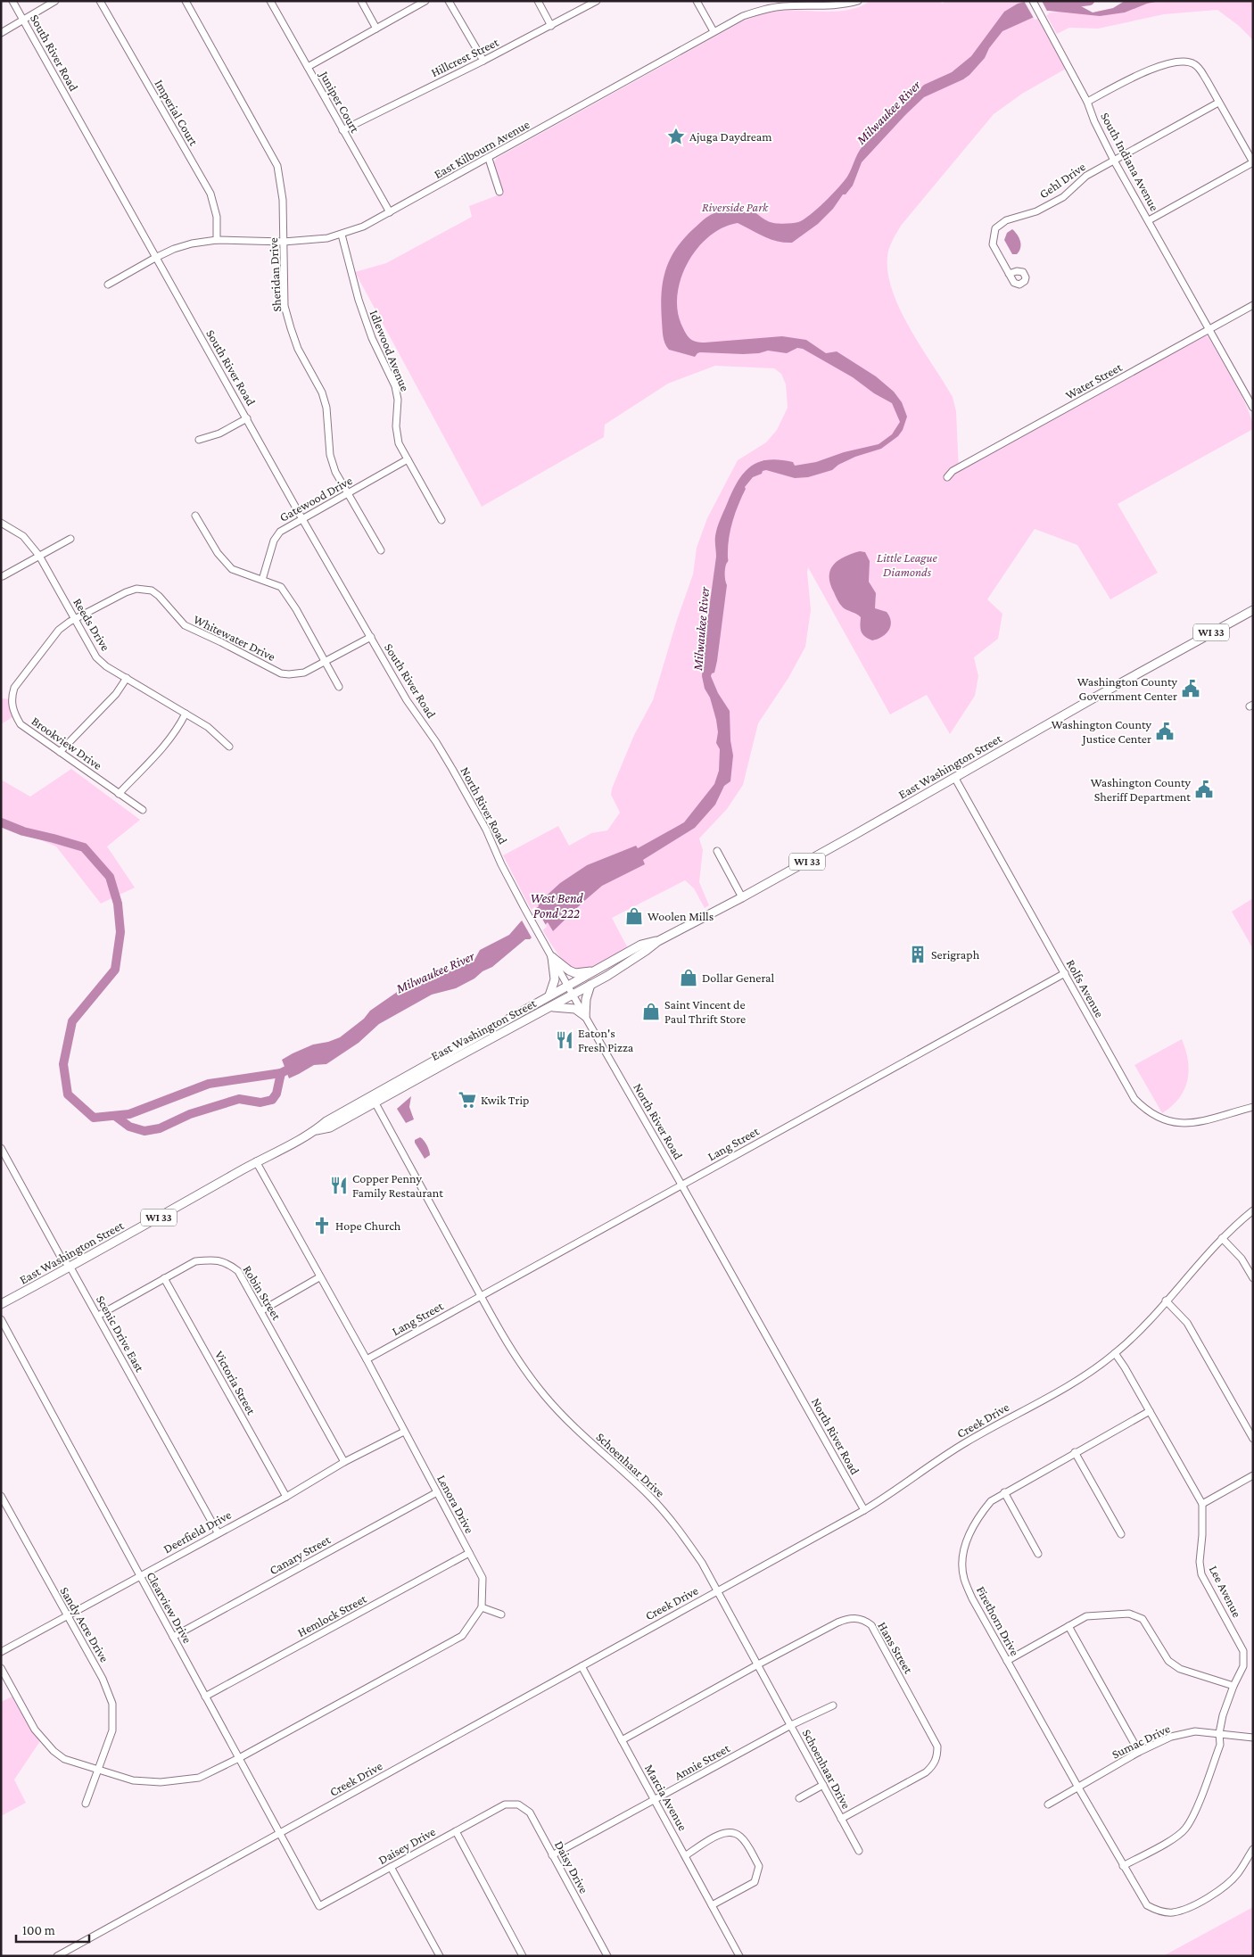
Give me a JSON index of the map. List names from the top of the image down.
{
  "streets": {
    "main road": ["WI 33", "East Washington Street"],
    "street": [
      "South River Road",
      "Hillcrest Street",
      "Juniper Court",
      "Imperial Court",
      "East Kilbourn Avenue",
      "South Indiana Avenue",
      "Gehl Drive",
      "Sheridan Drive",
      "Idlewood Avenue",
      "Water Street",
      "Gatewood Drive",
      "Reeds Drive",
      "Whitewater Drive",
      "Brookview Drive",
      "North River Road",
      "Rolfs Avenue",
      "Lang Street",
      "Robin Street",
      "Scenic Drive East",
      "Victoria Street",
      "Creek Drive",
      "Schoenhaar Drive",
      "Lenora Drive",
      "Deerfield Drive",
      "Canary Street",
      "Lee Avenue",
      "Clearview Drive",
      "Hemlock Street",
      "Firethorn Drive",
      "Sandy Acre Drive",
      "Hans Street",
      "Sumac Drive",
      "Annie Street",
      "Marcia Avenue",
      "Daisey Drive",
      "Daisy Drive"
    ]
  },
  "crossings": [
    ["South River Road", "East Kilbourn Avenue"],
    ["South River Road", "Gatewood Drive"],
    ["South River Road", "Whitewater Drive"],
    ["South River Road", "North River Road"],
    ["Hillcrest Street", "Juniper Court"],
    ["Juniper Court", "East Kilbourn Avenue"],
    ["Imperial Court", "East Kilbourn Avenue"],
    ["East Kilbourn Avenue", "Sheridan Drive"],
    ["East Kilbourn Avenue", "Idlewood Avenue"],
    ["South Indiana Avenue", "Gehl Drive"],
    ["South Indiana Avenue", "Water Street"],
    ["Sheridan Drive", "Gatewood Drive"],
    ["Idlewood Avenue", "Gatewood Drive"],
    ["Reeds Drive", "Whitewater Drive"],
    ["Reeds Drive", "Brookview Drive"],
    ["Whitewater Drive", "Brookview Drive"],
    ["East Washington Street", "North River Road"],
    ["East Washington Street", "Rolfs Avenue"],
    ["East Washington Street", "Scenic Drive East"],
    ["East Washington Street", "Schoenhaar Drive"],
    ["East Washington Street", "Lenora Drive"],
    ["North River Road", "Lang Street"],
    ["North River Road", "Creek Drive"],
    ["Rolfs Avenue", "Lang Street"],
    ["Lang Street", "Schoenhaar Drive"],
    ["Lang Street", "Lenora Drive"],
    ["Robin Street", "Scenic Drive East"],
    ["Robin Street", "Victoria Street"],
    ["Robin Street", "Deerfield Drive"],
    ["Scenic Drive East", "Deerfield Drive"],
    ["Victoria Street", "Deerfield Drive"],
    ["Creek Drive", "Schoenhaar Drive"],
    ["Creek Drive", "Lee Avenue"],
    ["Creek Drive", "Clearview Drive"],
    ["Creek Drive", "Marcia Avenue"],
    ["Schoenhaar Drive", "Hans Street"],
    ["Schoenhaar Drive", "Annie Street"],
    ["Lenora Drive", "Deerfield Drive"],
    ["Lenora Drive", "Canary Street"],
    ["Lenora Drive", "Hemlock Street"],
    ["Deerfield Drive", "Clearview Drive"],
    ["Deerfield Drive", "Sandy Acre Drive"],
    ["Canary Street", "Clearview Drive"],
    ["Lee Avenue", "Firethorn Drive"],
    ["Lee Avenue", "Sumac Drive"],
    ["Clearview Drive", "Hemlock Street"],
    ["Clearview Drive", "Daisey Drive"],
    ["Firethorn Drive", "Sumac Drive"],
    ["Hans Street", "Marcia Avenue"],
    ["Annie Street", "Marcia Avenue"],
    ["Annie Street", "Daisy Drive"],
    ["Daisey Drive", "Daisy Drive"]
  ],
  "water": ["Milwaukee River", "West Bend Pond 222"],
  "parks": ["Riverside Park", "Little League Diamonds"],
  "places": {
    "place": ["Ajuga Daydream"],
    "public building": ["Washington County Government Center", "Washington County Justice Center", "Washington County Sheriff Department"],
    "shop": ["Woolen Mills", "Dollar General", "Saint Vincent de Paul Thrift Store"],
    "building": ["Serigraph"],
    "restaurant": ["Eaton's Fresh Pizza", "Copper Penny Family Restaurant"],
    "supermarket": ["Kwik Trip"],
    "church": ["Hope Church"]
  },
  "scale_bar": "100 m"
}
